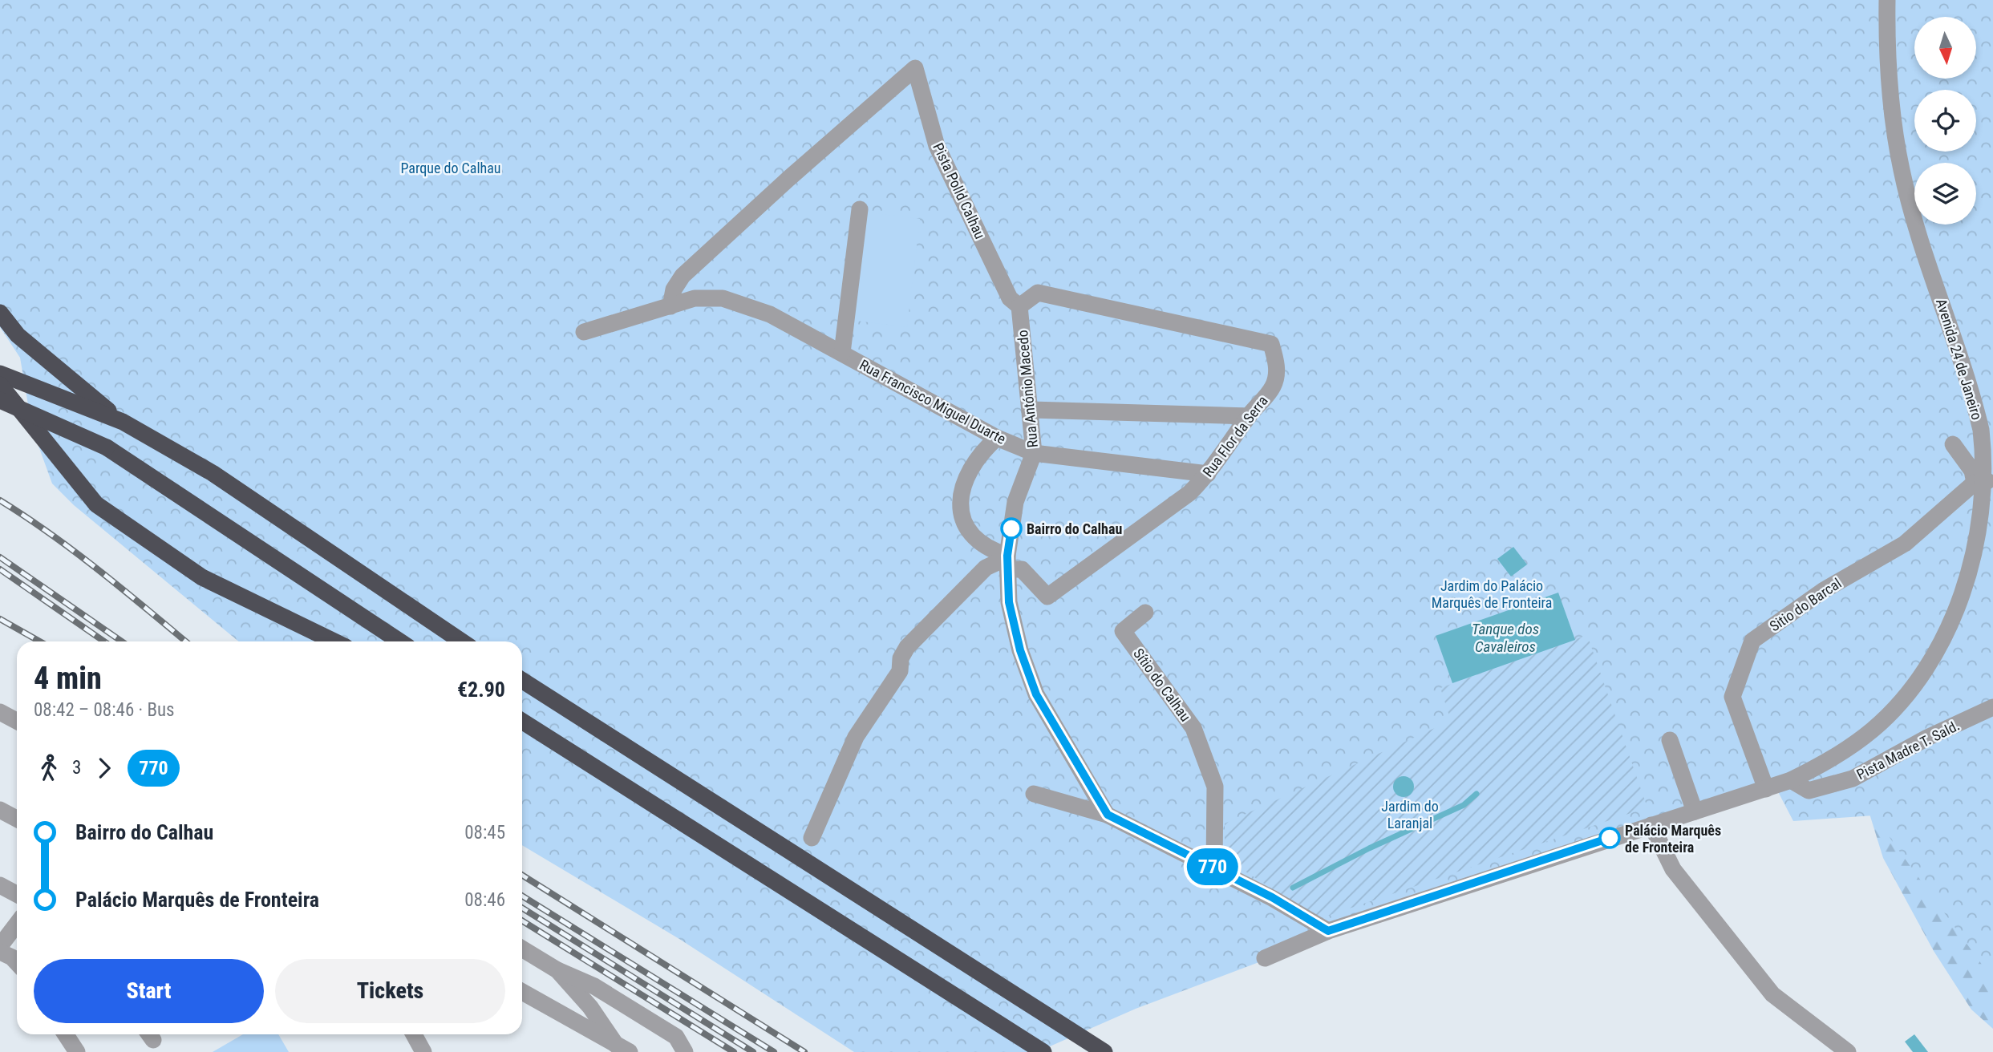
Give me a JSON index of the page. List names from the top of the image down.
{
  "streets": {
    "street": [
      "Pista Polld Calhau",
      "Avenida 24 de Janeiro",
      "Rua António Macedo",
      "Rua Francisco Miguel Duarte",
      "Rua Flor da Serra",
      "Sitio do Barcal",
      "Sítio do Calhau",
      "Pista Madre T. Sald."
    ]
  },
  "crossings": [
    ["Pista Polld Calhau", "Rua António Macedo"],
    ["Pista Polld Calhau", "Rua Francisco Miguel Duarte"],
    ["Pista Polld Calhau", "Rua Flor da Serra"],
    ["Avenida 24 de Janeiro", "Sitio do Barcal"],
    ["Avenida 24 de Janeiro", "Pista Madre T. Sald."],
    ["Rua António Macedo", "Rua Francisco Miguel Duarte"],
    ["Rua António Macedo", "Rua Flor da Serra"],
    ["Rua Francisco Miguel Duarte", "Rua Flor da Serra"]
  ],
  "water": ["Tanque dos Cavaleiros"],
  "parks": ["Parque do Calhau", "Jardim do Palácio Marquês de Fronteira", "Jardim do Laranjal"],
  "places": ["Bairro do Calhau", "Palácio Marquês de Fronteira"],
  "lines": ["bus line 770"],
  "north": "bottom",
  "page": {
    "on_map": "770",
    "heading": ["4 min", "08:42 – 08:46 · Bus", "€2.90"],
    "legs": ["3", "770"],
    "list": [
      {
        "name": "Bairro do Calhau",
        "value": "08:45"
      },
      {
        "name": "Palácio Marquês de Fronteira",
        "value": "08:46"
      }
    ],
    "buttons": ["Start", "Tickets"]
  }
}
